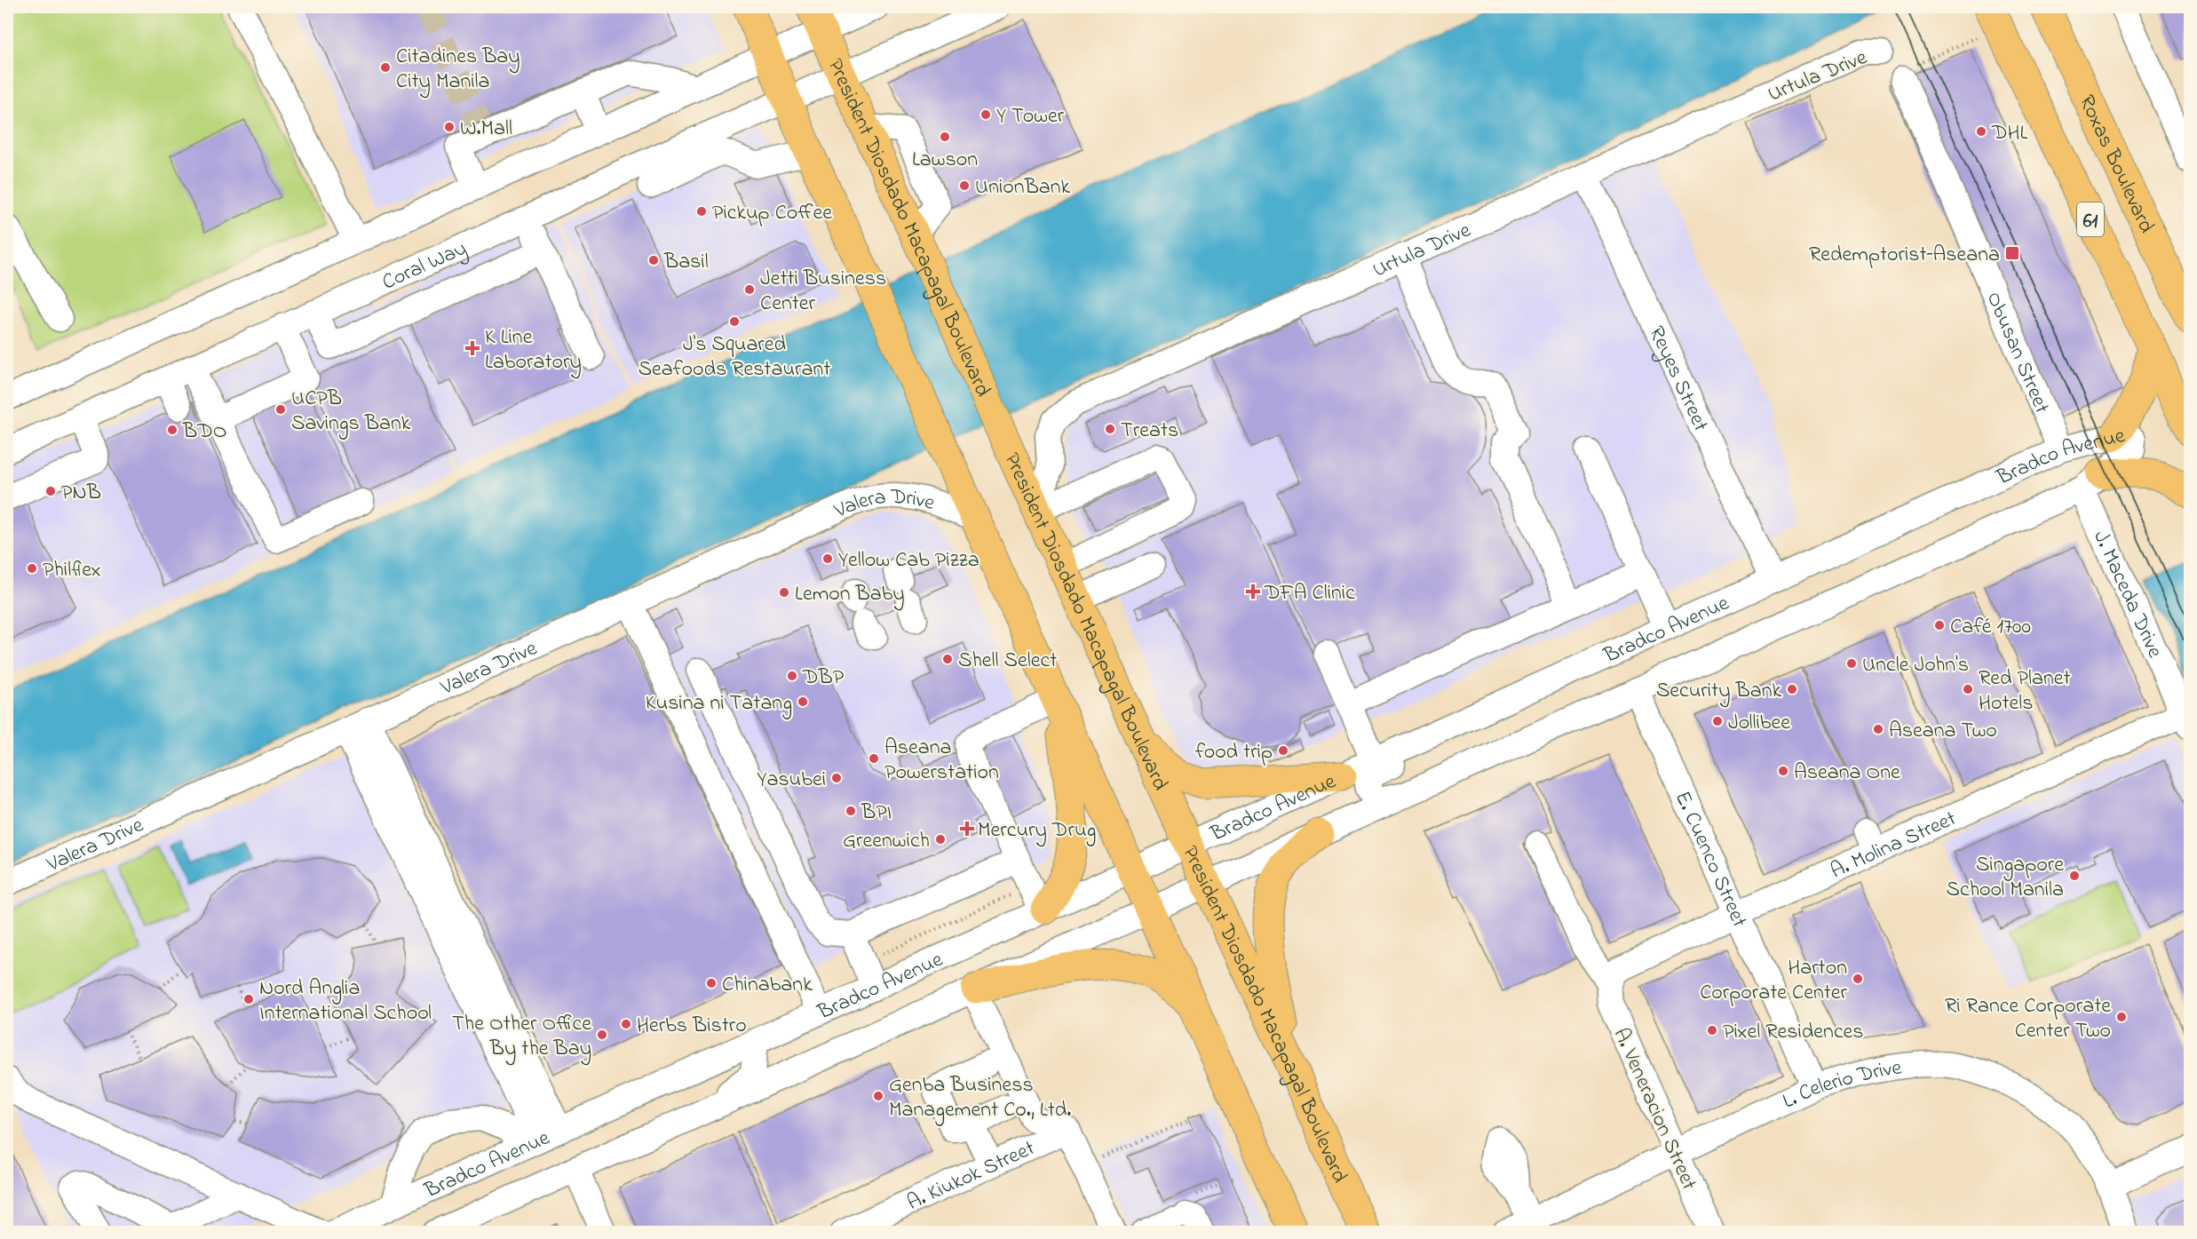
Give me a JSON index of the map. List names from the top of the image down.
{
  "streets": {
    "main road": ["Roxas Boulevard", "61", "President Diosdado Macapagal Boulevard"],
    "street": [
      "Urtula Drive",
      "Coral Way",
      "Obusan Street",
      "Reyes Street",
      "Bradco Avenue",
      "Valera Drive",
      "J. Maceda Drive",
      "A. Molina Street",
      "E. Cuenco Street",
      "L. Celerio Drive",
      "A. Veneracion Street",
      "A. Kiukok Street"
    ]
  },
  "crossings": [
    ["Urtula Drive", "President Diosdado Macapagal Boulevard"],
    ["Urtula Drive", "Reyes Street"],
    ["President Diosdado Macapagal Boulevard", "Coral Way"],
    ["President Diosdado Macapagal Boulevard", "Bradco Avenue"],
    ["Obusan Street", "Bradco Avenue"],
    ["Reyes Street", "Bradco Avenue"],
    ["Bradco Avenue", "J. Maceda Drive"],
    ["Bradco Avenue", "E. Cuenco Street"],
    ["J. Maceda Drive", "A. Molina Street"],
    ["A. Molina Street", "E. Cuenco Street"],
    ["A. Molina Street", "A. Veneracion Street"],
    ["E. Cuenco Street", "L. Celerio Drive"],
    ["L. Celerio Drive", "A. Veneracion Street"]
  ],
  "places": {
    "other": [
      "Citadines Bay City Manila",
      "Y Tower",
      "W.Mall",
      "DHL",
      "Lawson",
      "UnionBank",
      "Pickup Coffee",
      "Basil",
      "Jetti Business Center",
      "J's Squared Seafoods Restaurant",
      "UCPB Savings Bank",
      "Treats",
      "BDO",
      "PNB",
      "Yellow Cab Pizza",
      "Philflex",
      "Lemon Baby",
      "Café 1700",
      "Shell Select",
      "Uncle John's",
      "DBP",
      "Security Bank",
      "Red Planet Hotels",
      "Kusina ni Tatang",
      "Jollibee",
      "Aseana Two",
      "food trip",
      "Aseana Powerstation",
      "Aseana One",
      "Yasubei",
      "BPI",
      "Greenwich",
      "Singapore School Manila",
      "Harton Corporate Center",
      "Chinabank",
      "Nord Anglia International School",
      "Ri Rance Corporate Center Two",
      "Herbs Bistro",
      "Pixel Residences",
      "The Other Office By the Bay",
      "Genba Business Management Co., Ltd."
    ],
    "transit": ["Redemptorist–Aseana"],
    "health": ["K Line Laboratory", "DFA Clinic", "Mercury Drug"]
  }
}
